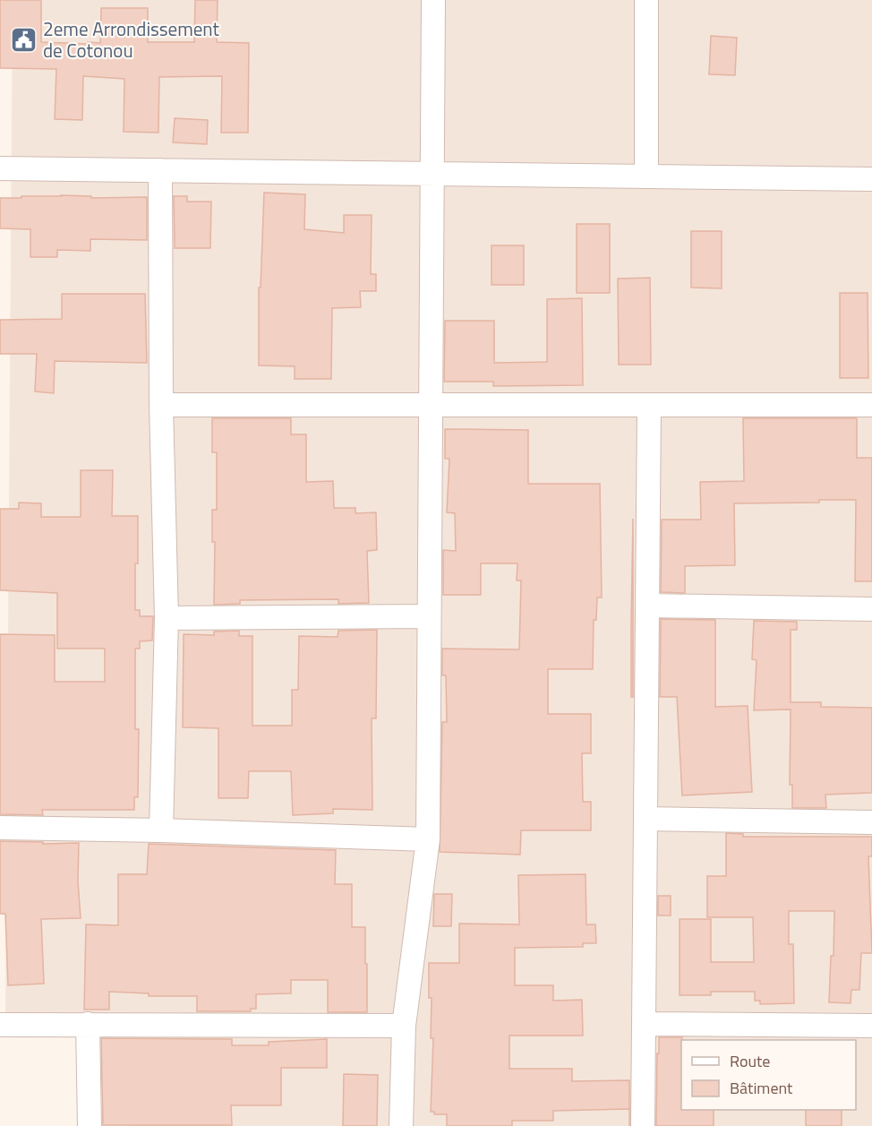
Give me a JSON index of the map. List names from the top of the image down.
{
  "places": {
    "public building": ["2eme Arrondissement de Cotonou"]
  },
  "legend": ["Route", "Bâtiment"]
}
